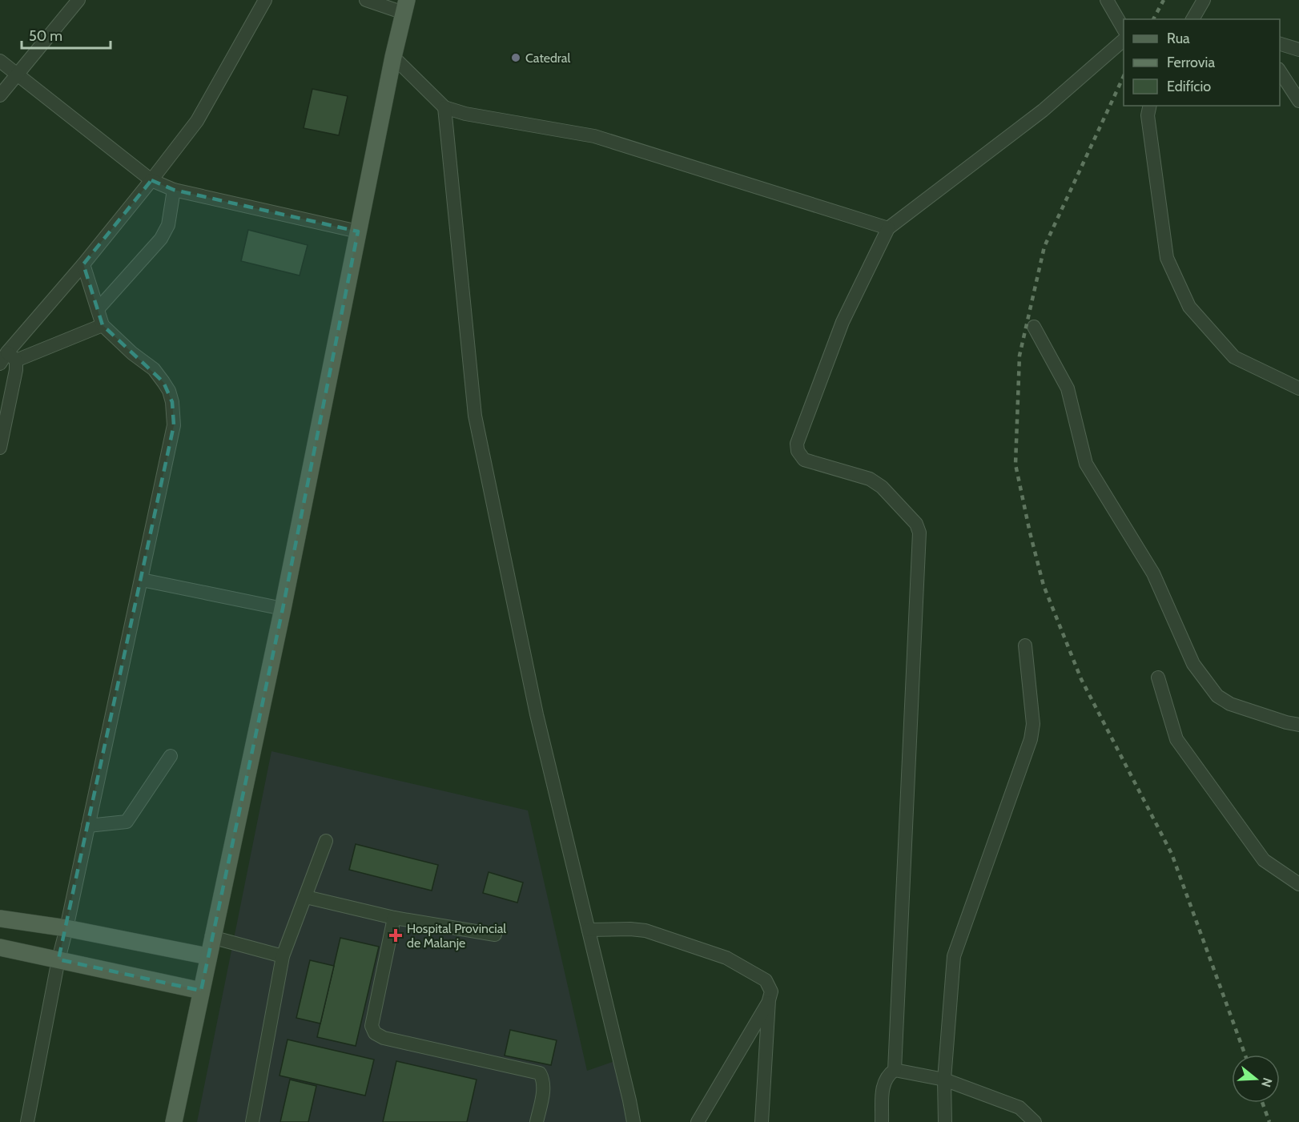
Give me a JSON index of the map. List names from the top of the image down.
{
  "places": {
    "other": ["Catedral"],
    "health": ["Hospital Provincial de Malanje"]
  },
  "legend": ["Rua", "Ferrovia", "Edifício"],
  "scale_bar": "50 m",
  "north": "right"
}
